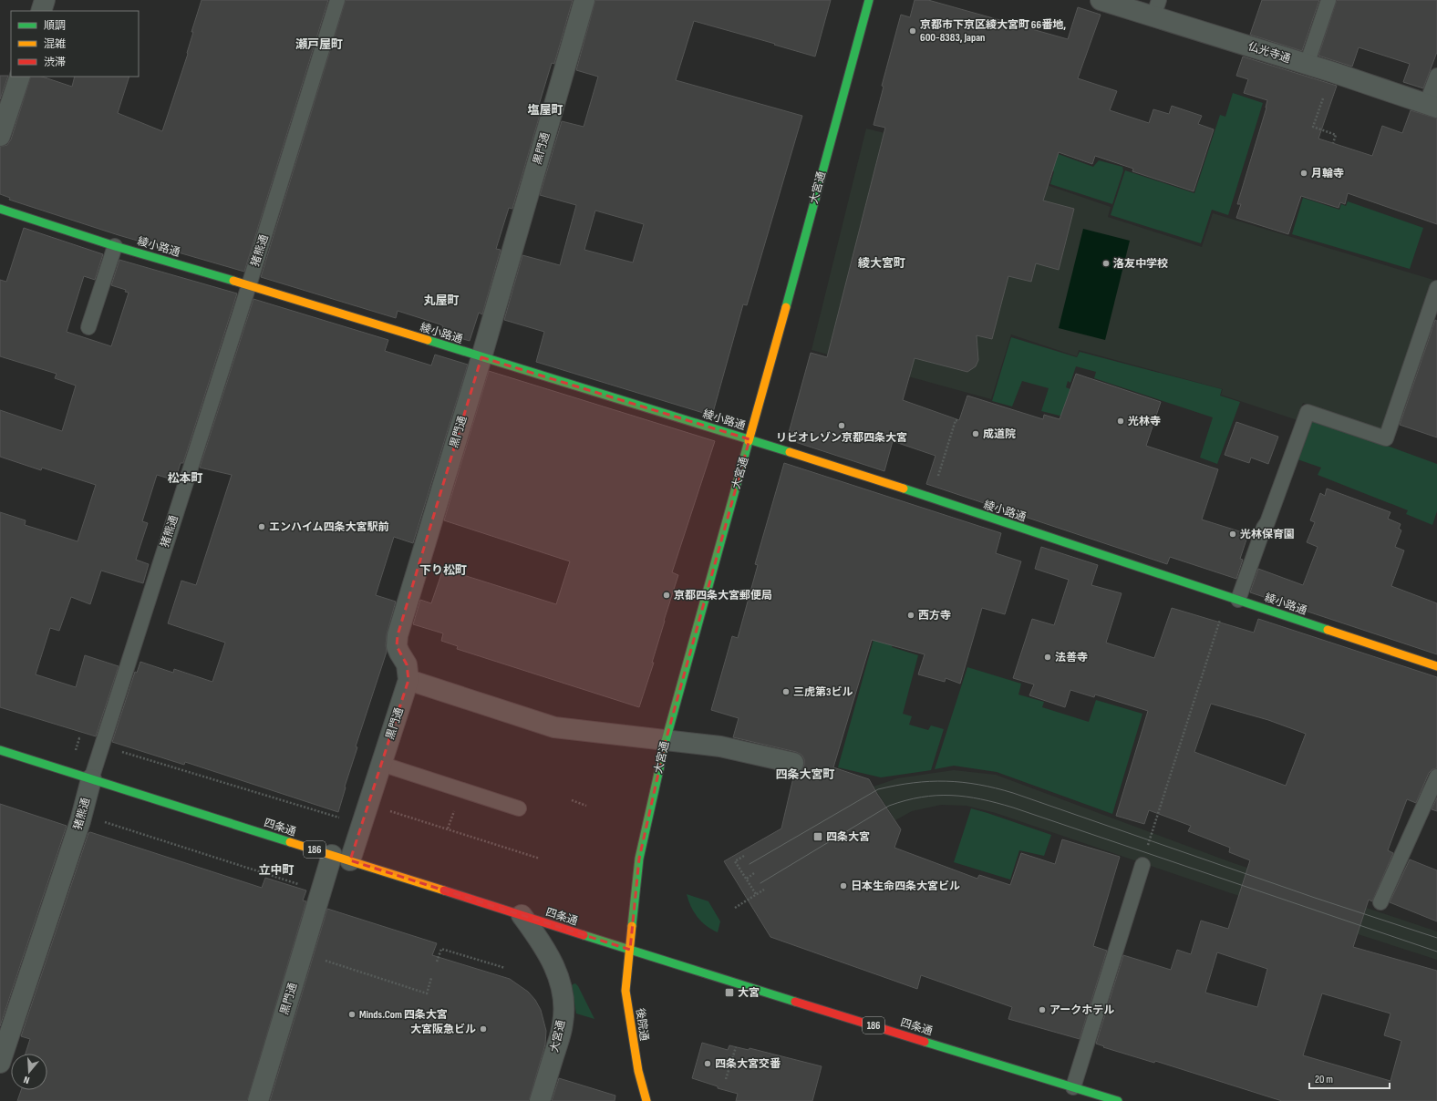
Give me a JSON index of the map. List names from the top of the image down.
{
  "streets": {
    "street": [
      "仏光寺通",
      "黒門通",
      "大宮通",
      "綾小路通",
      "猪熊通",
      "四条通",
      "186",
      "後院通"
    ]
  },
  "crossings": [
    ["黒門通", "綾小路通"],
    ["黒門通", "四条通"],
    ["大宮通", "綾小路通"],
    ["大宮通", "四条通"],
    ["大宮通", "後院通"],
    ["綾小路通", "猪熊通"],
    ["猪熊通", "四条通"],
    ["四条通", "後院通"]
  ],
  "districts": [
    "瀬戸屋町",
    "塩屋町",
    "綾大宮町",
    "丸屋町",
    "松本町",
    "下り松町",
    "四条大宮町",
    "立中町"
  ],
  "places": {
    "other": [
      "京都市下京区綾大宮町 66番地, 600-8383, Japan",
      "月輪寺",
      "洛友中学校",
      "光林寺",
      "リビオレゾン京都四条大宮",
      "成道院",
      "エンハイム四条大宮駅前",
      "光林保育園",
      "京都四条大宮郵便局",
      "西方寺",
      "法善寺",
      "三虎第3ビル",
      "日本生命四条大宮ビル",
      "アークホテル",
      "Minds.Com 四条大宮",
      "大宮阪急ビル",
      "四条大宮交番"
    ],
    "transit": ["四条大宮", "大宮"]
  },
  "legend": ["順調", "混雑", "渋滞"],
  "scale_bar": "20 m",
  "north": "bottom"
}
